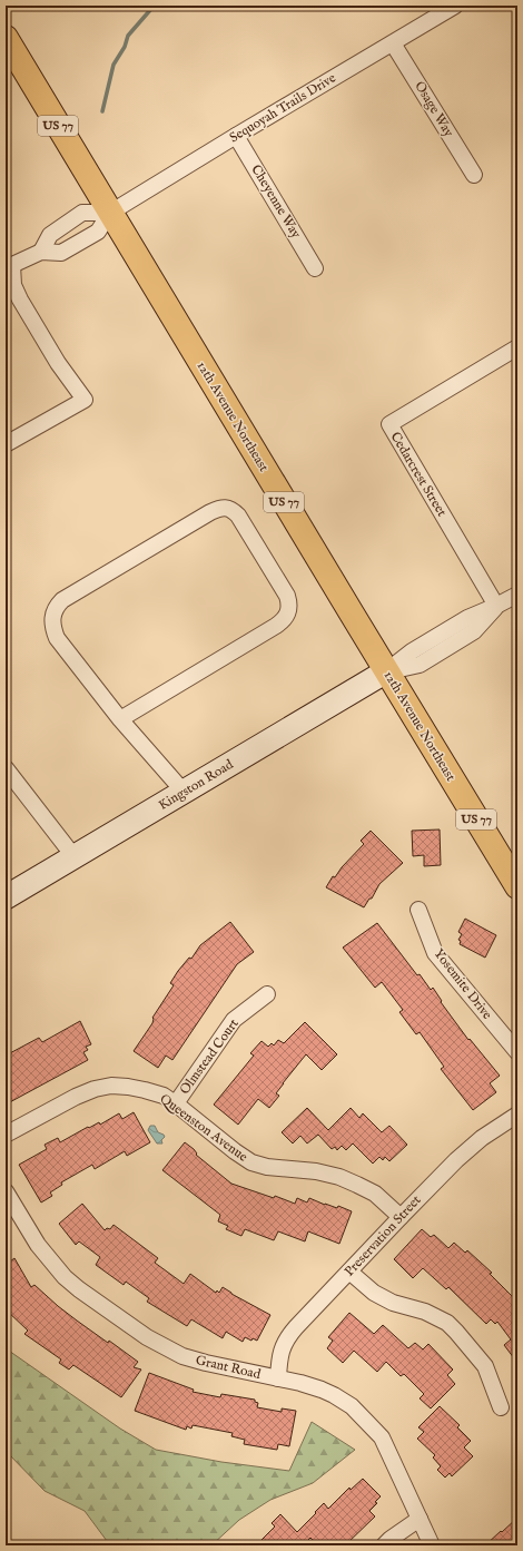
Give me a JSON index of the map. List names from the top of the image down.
{
  "streets": {
    "main road": ["US 77", "12th Avenue Northeast"],
    "street": [
      "Sequoyah Trails Drive",
      "Osage Way",
      "Cheyenne Way",
      "Cedarcrest Street",
      "Kingston Road",
      "Yosemite Drive",
      "Olmstead Court",
      "Queenston Avenue",
      "Preservation Street",
      "Grant Road"
    ]
  },
  "crossings": [
    ["Sequoyah Trails Drive", "Osage Way"],
    ["Sequoyah Trails Drive", "Cheyenne Way"],
    ["Sequoyah Trails Drive", "12th Avenue Northeast"],
    ["12th Avenue Northeast", "Kingston Road"],
    ["Olmstead Court", "Queenston Avenue"],
    ["Queenston Avenue", "Preservation Street"],
    ["Preservation Street", "Grant Road"]
  ]
}
